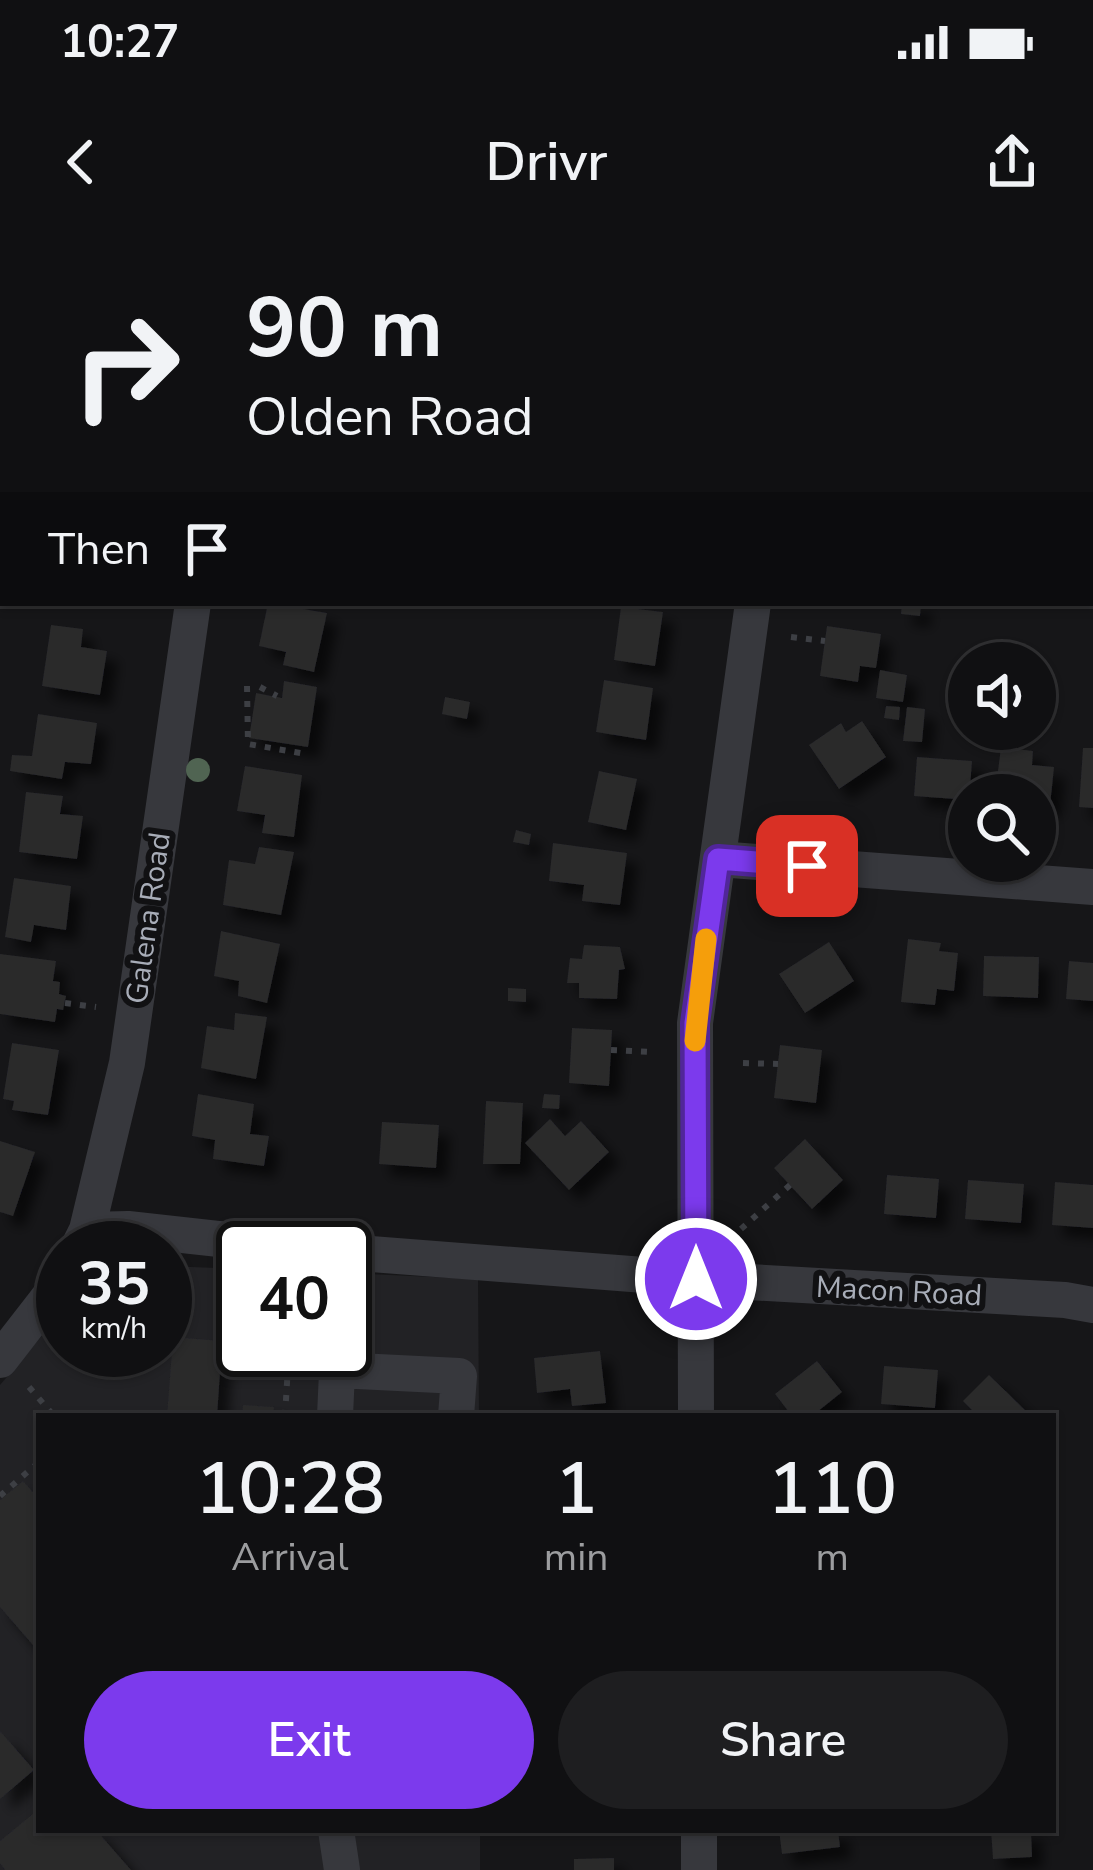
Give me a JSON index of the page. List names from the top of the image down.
{
  "streets": {
    "street": ["Galena Road", "Macon Road"]
  },
  "page": {
    "status": "10:27",
    "header": "Drivr",
    "turn": ["90 m", "Olden Road"],
    "then": "Then",
    "speed": "35 km/h",
    "limit": "40",
    "eta": [
      "10:28",
      "Arrival",
      "1",
      "min",
      "110",
      "m"
    ],
    "buttons": ["Exit", "Share"]
  }
}
